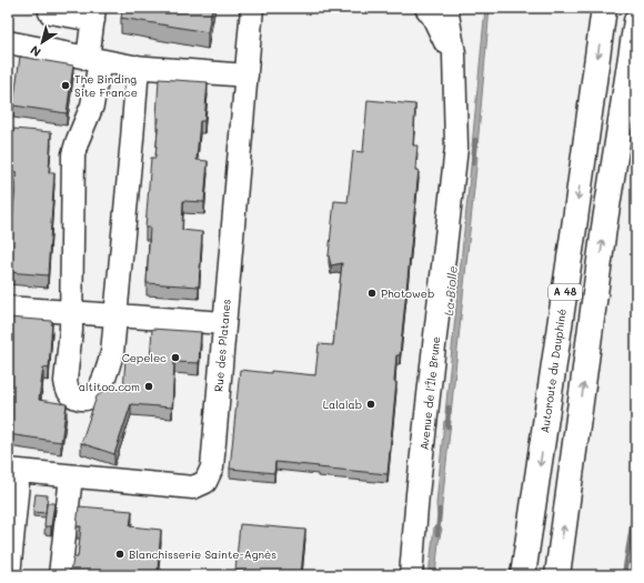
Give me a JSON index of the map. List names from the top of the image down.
{
  "streets": {
    "highway": ["A 48", "Autoroute du Dauphiné"],
    "street": ["Rue des Platanes", "Avenue de l'Île Brune"]
  },
  "water": ["La Biolle"],
  "places": [
    "The Binding Site France",
    "Photoweb",
    "Cepelec",
    "altitoo.com",
    "Lalalab",
    "Blanchisserie Sainte-Agnès"
  ],
  "north": "bottom left"
}
